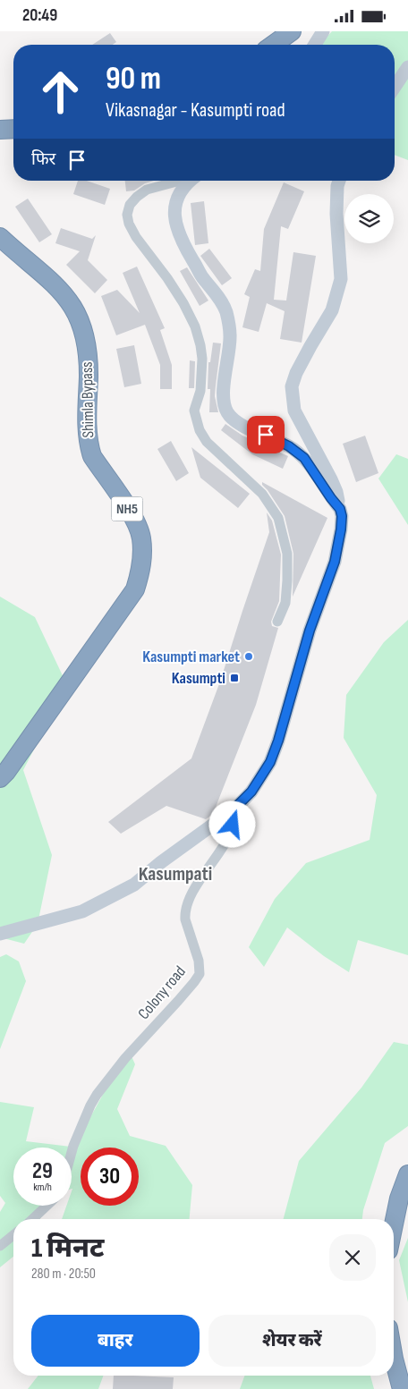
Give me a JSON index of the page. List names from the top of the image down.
{
  "streets": {
    "highway": ["Shimla Bypass", "NH5"],
    "street": ["Colony road"]
  },
  "districts": ["Kasumpati"],
  "places": {
    "other": ["Kasumpti market"],
    "transit": ["Kasumpti"]
  },
  "page": {
    "status": "20:49",
    "turn": ["90 m", "Vikasnagar - Kasumpti road"],
    "then": "फिर",
    "speed": "29 km/h",
    "limit": "30",
    "heading": ["1 मिनट", "280 m · 20:50"],
    "buttons": ["बाहर", "शेयर करें"]
  }
}
